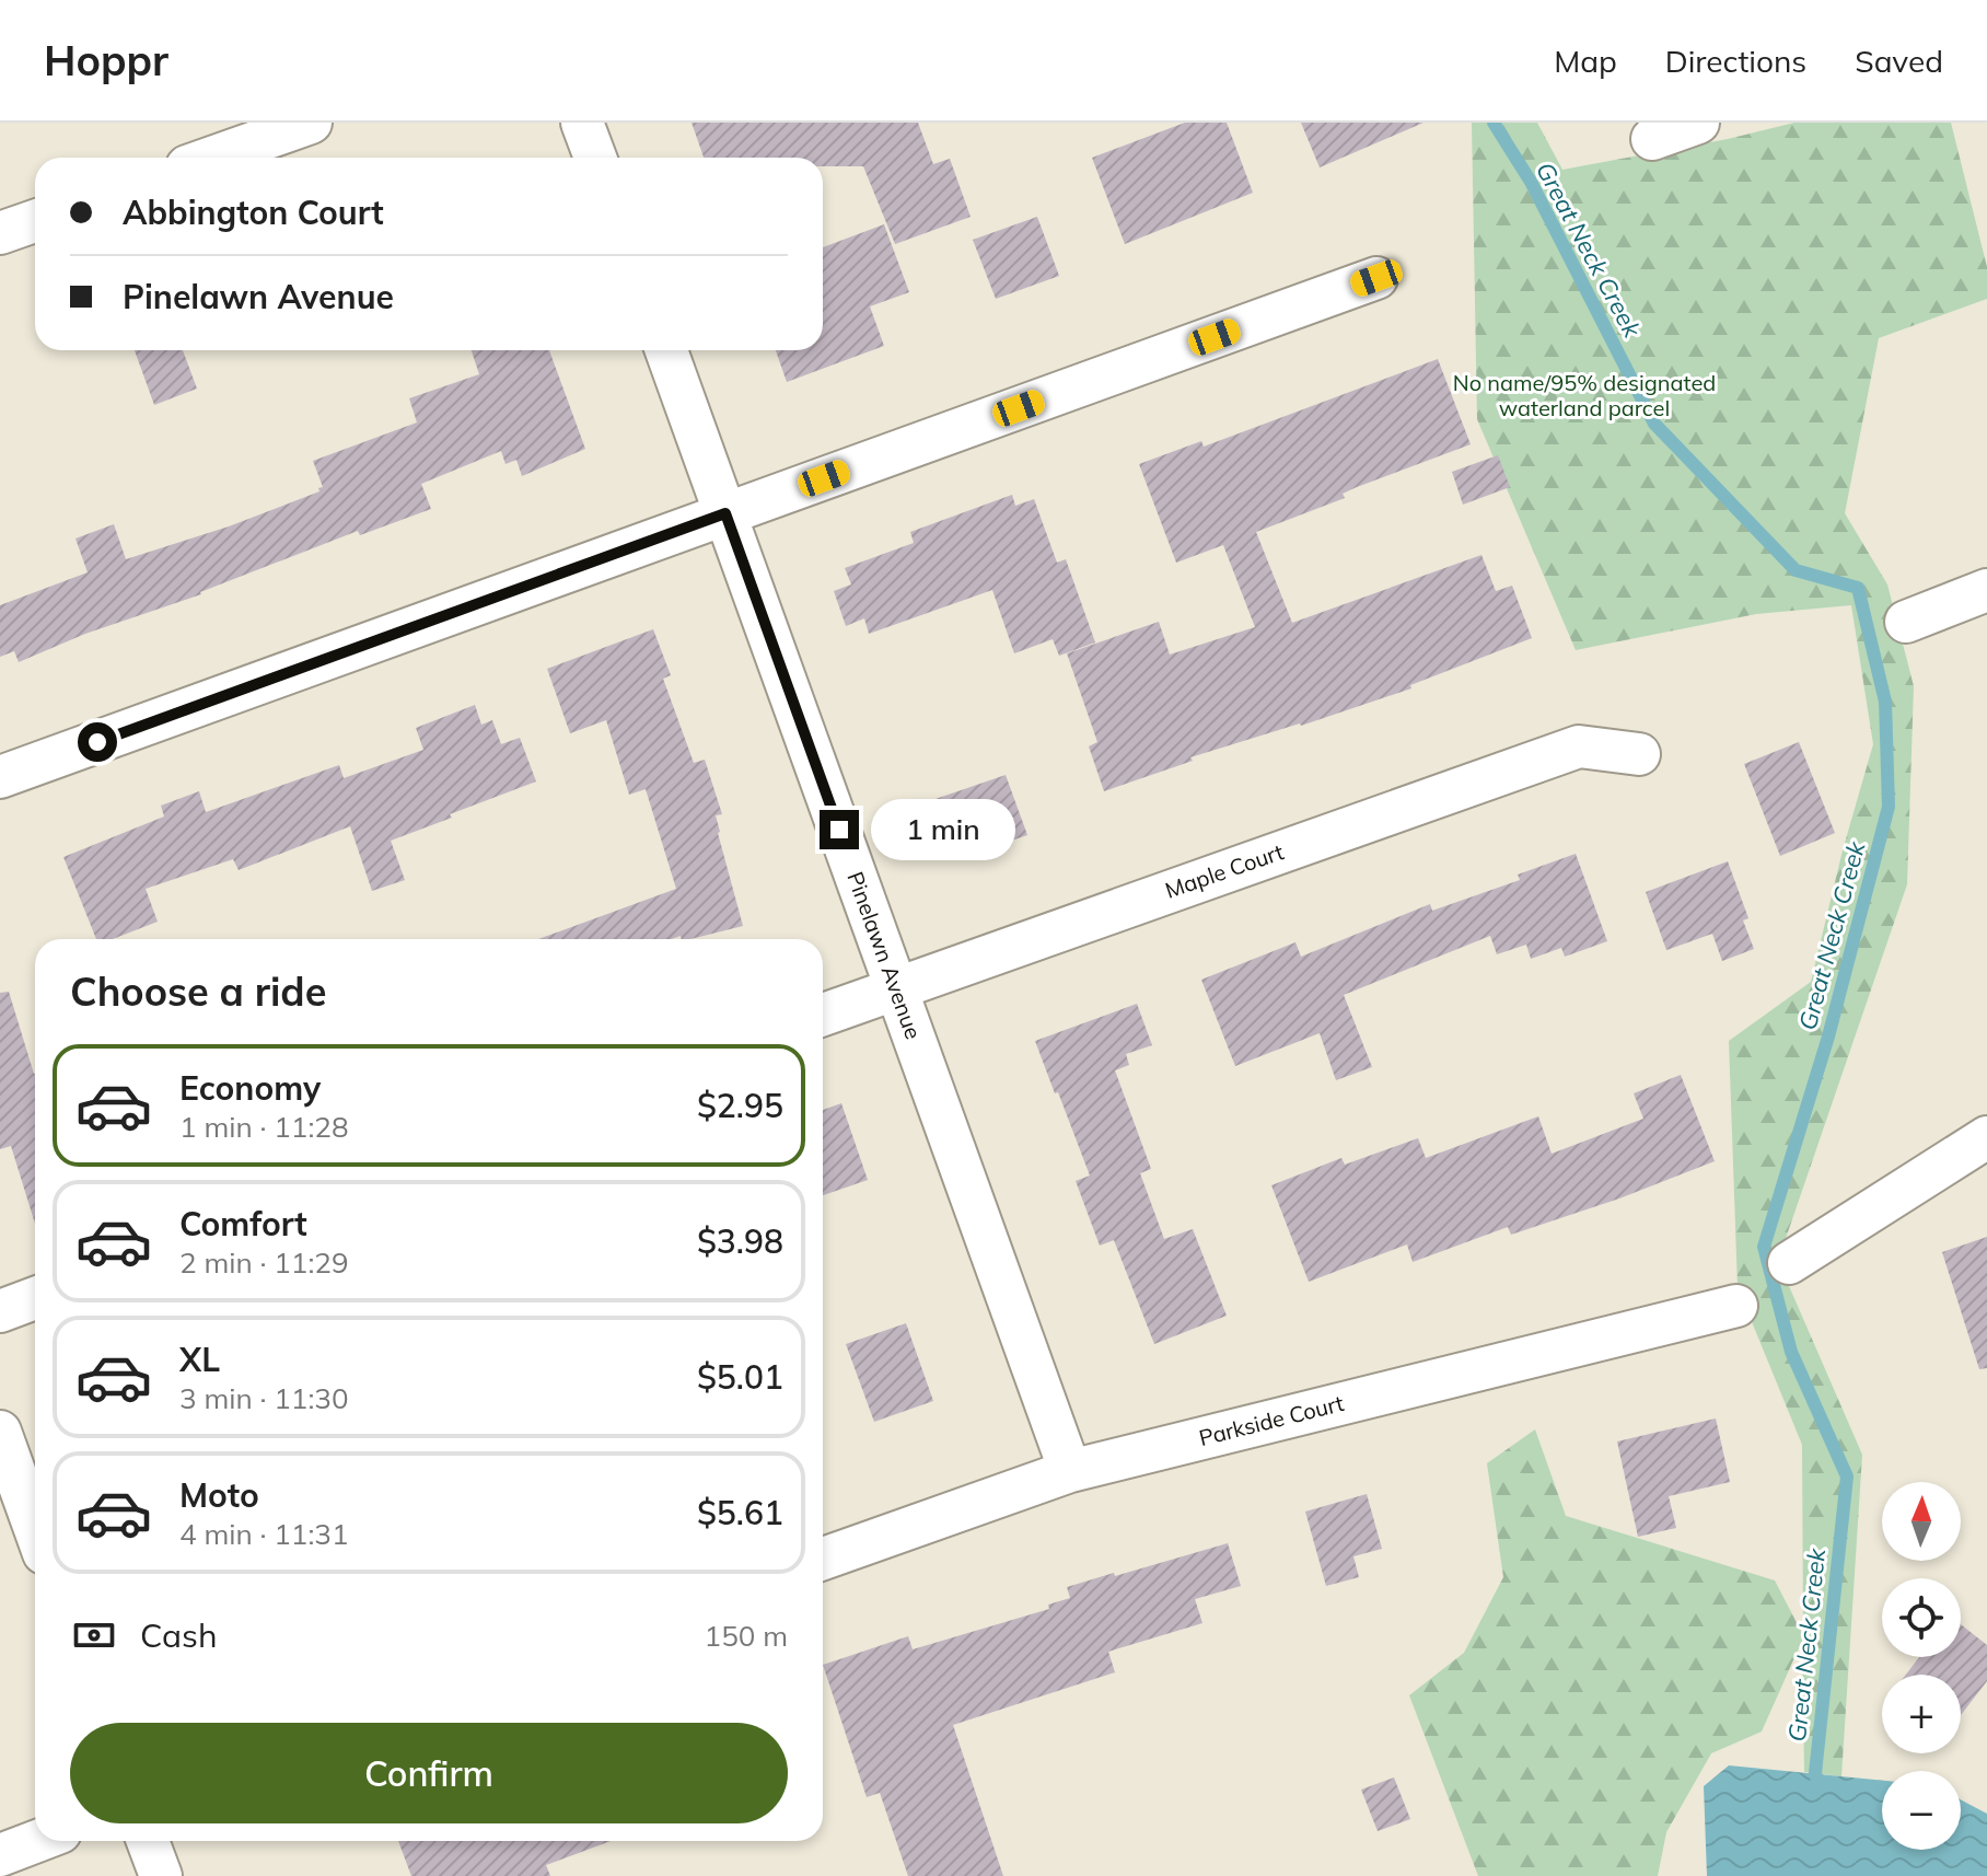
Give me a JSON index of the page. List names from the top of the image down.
{
  "streets": {
    "street": ["Maple Court", "Pinelawn Avenue", "Parkside Court"]
  },
  "crossings": [
    ["Maple Court", "Pinelawn Avenue"],
    ["Pinelawn Avenue", "Parkside Court"]
  ],
  "water": ["Great Neck Creek"],
  "parks": ["No name/95% designated waterland parcel"],
  "north": "top",
  "page": {
    "header": "Hoppr",
    "nav": ["Map", "Directions", "Saved"],
    "banner": ["Abbington Court", "Pinelawn Avenue"],
    "bubble": "1 min",
    "heading": "Choose a ride",
    "list": [
      {
        "name": "Economy",
        "note": "1 min · 11:28",
        "value": "$2.95"
      },
      {
        "name": "Comfort",
        "note": "2 min · 11:29",
        "value": "$3.98"
      },
      {
        "name": "XL",
        "note": "3 min · 11:30",
        "value": "$5.01"
      },
      {
        "name": "Moto",
        "note": "4 min · 11:31",
        "value": "$5.61"
      }
    ],
    "map_buttons": ["+", "−"],
    "pay": ["Cash", "150 m"],
    "buttons": "Confirm"
  }
}
